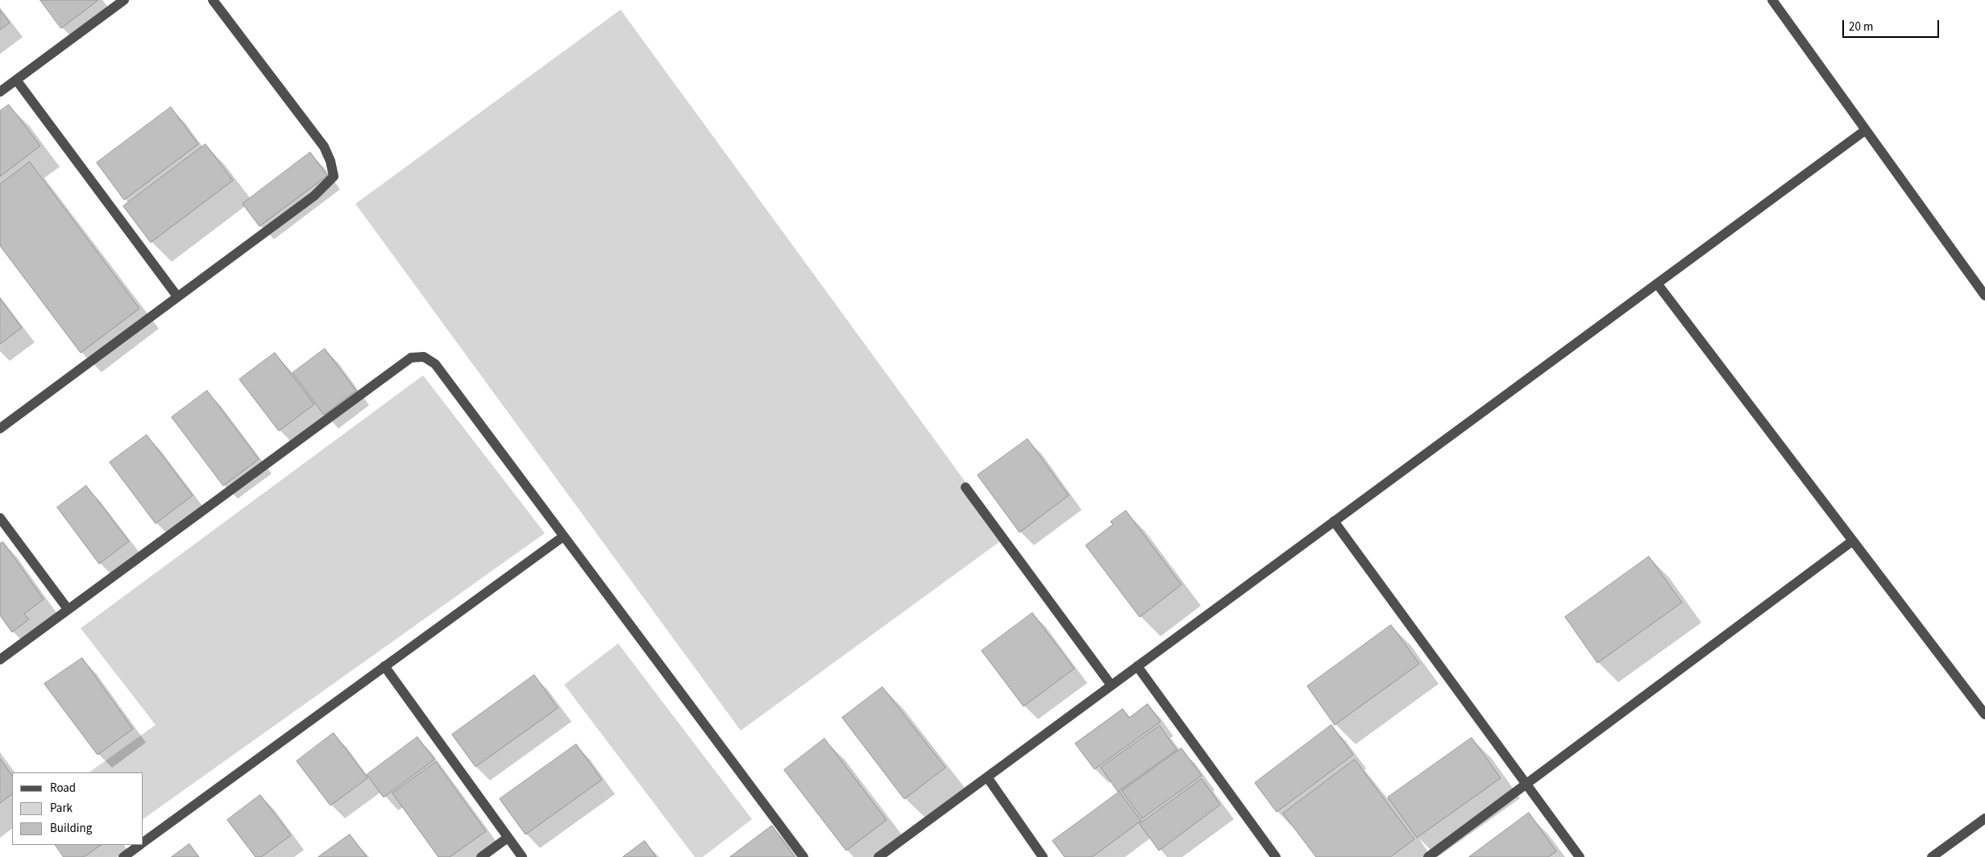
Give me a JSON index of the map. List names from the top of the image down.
{
  "legend": ["Road", "Park", "Building"],
  "scale_bar": "20 m"
}
